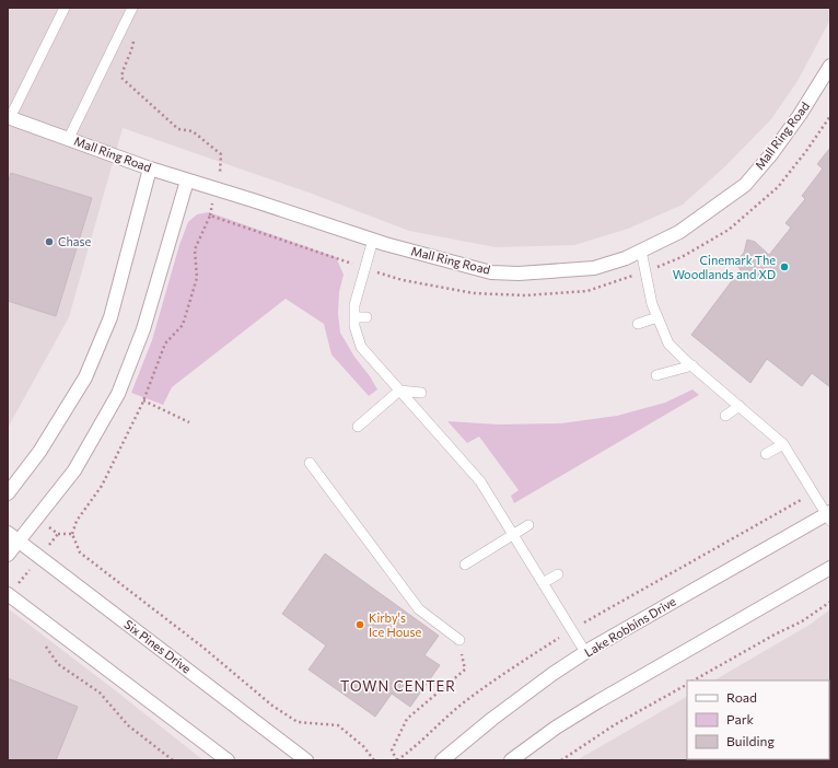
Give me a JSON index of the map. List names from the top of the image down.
{
  "streets": {
    "street": ["Mall Ring Road", "Lake Robbins Drive", "Six Pines Drive"]
  },
  "districts": ["TOWN CENTER"],
  "places": ["Chase", "Cinemark The Woodlands and XD", "Kirby's Ice House"],
  "legend": ["Road", "Park", "Building"]
}
